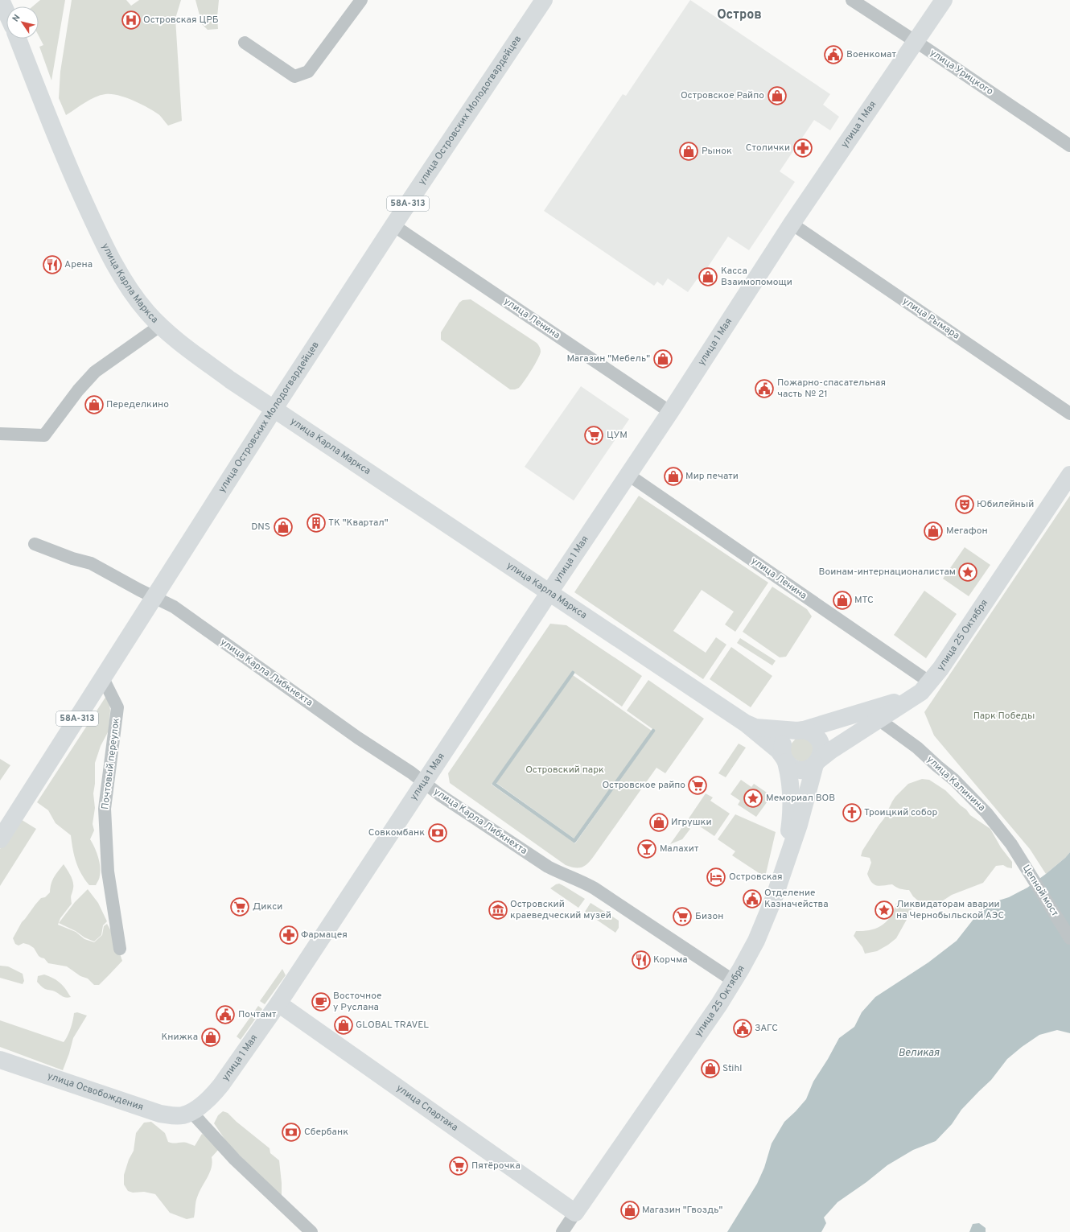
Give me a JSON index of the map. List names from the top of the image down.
{
  "streets": {
    "main road": [
      "улица Островских Молодогвардейцев",
      "улица 1 Мая",
      "58А-313",
      "улица Карла Маркса",
      "улица 25 Октября",
      "улица Освобождения",
      "улица Спартака"
    ],
    "street": [
      "улица Урицкого",
      "улица Ленина",
      "улица Рымара",
      "улица Карла Либкнехта",
      "Почтовый переулок",
      "улица Калинина",
      "Цепной мост"
    ]
  },
  "crossings": [
    ["улица Урицкого", "улица 1 Мая"],
    ["улица Островских Молодогвардейцев", "улица Карла Маркса"],
    ["улица Островских Молодогвардейцев", "улица Ленина"],
    ["улица Островских Молодогвардейцев", "улица Карла Либкнехта"],
    ["улица Островских Молодогвардейцев", "Почтовый переулок"],
    ["улица 1 Мая", "улица Карла Маркса"],
    ["улица 1 Мая", "улица Ленина"],
    ["улица 1 Мая", "улица Рымара"],
    ["улица 1 Мая", "улица Карла Либкнехта"],
    ["улица 1 Мая", "улица Освобождения"],
    ["улица 1 Мая", "улица Спартака"],
    ["улица Ленина", "улица 25 Октября"],
    ["улица 25 Октября", "улица Карла Либкнехта"],
    ["улица 25 Октября", "улица Калинина"],
    ["улица 25 Октября", "улица Спартака"],
    ["улица Калинина", "Цепной мост"]
  ],
  "districts": ["Остров"],
  "water": ["Великая"],
  "parks": ["Парк Победы", "Островский парк"],
  "places": {
    "hospital": ["Островская ЦРБ"],
    "public building": [
      "Военкомат",
      "Пожарно-спасательная часть № 21",
      "Отделение Казначейства",
      "Почтамт",
      "ЗАГС"
    ],
    "shop": [
      "Островское Райпо",
      "Рынок",
      "Касса Взаимопомощи",
      "Магазин \"Мебель\"",
      "Переделкино",
      "Мир печати",
      "DNS",
      "Мегафон",
      "МТС",
      "Игрушки",
      "GLOBAL TRAVEL",
      "Книжка",
      "Stihl",
      "Магазин \"Гвоздь\""
    ],
    "pharmacy": ["Столички", "Фармацея"],
    "restaurant": ["Арена", "Корчма"],
    "supermarket": [
      "ЦУМ",
      "Островское райпо",
      "Дикси",
      "Бизон",
      "Пятёрочка"
    ],
    "theatre": ["Юбилейный"],
    "building": ["ТК \"Квартал\""],
    "place": ["Воинам-интернационалистам", "Мемориал ВОВ", "Ликвидаторам аварии на Чернобыльской АЭС"],
    "church": ["Троицкий собор"],
    "bank": ["Совкомбанк", "Сбербанк"],
    "bar": ["Малахит"],
    "hotel": ["Островская"],
    "museum": ["Островский краеведческий музей"],
    "cafe": ["Восточное у Руслана"]
  },
  "north": "top left"
}
